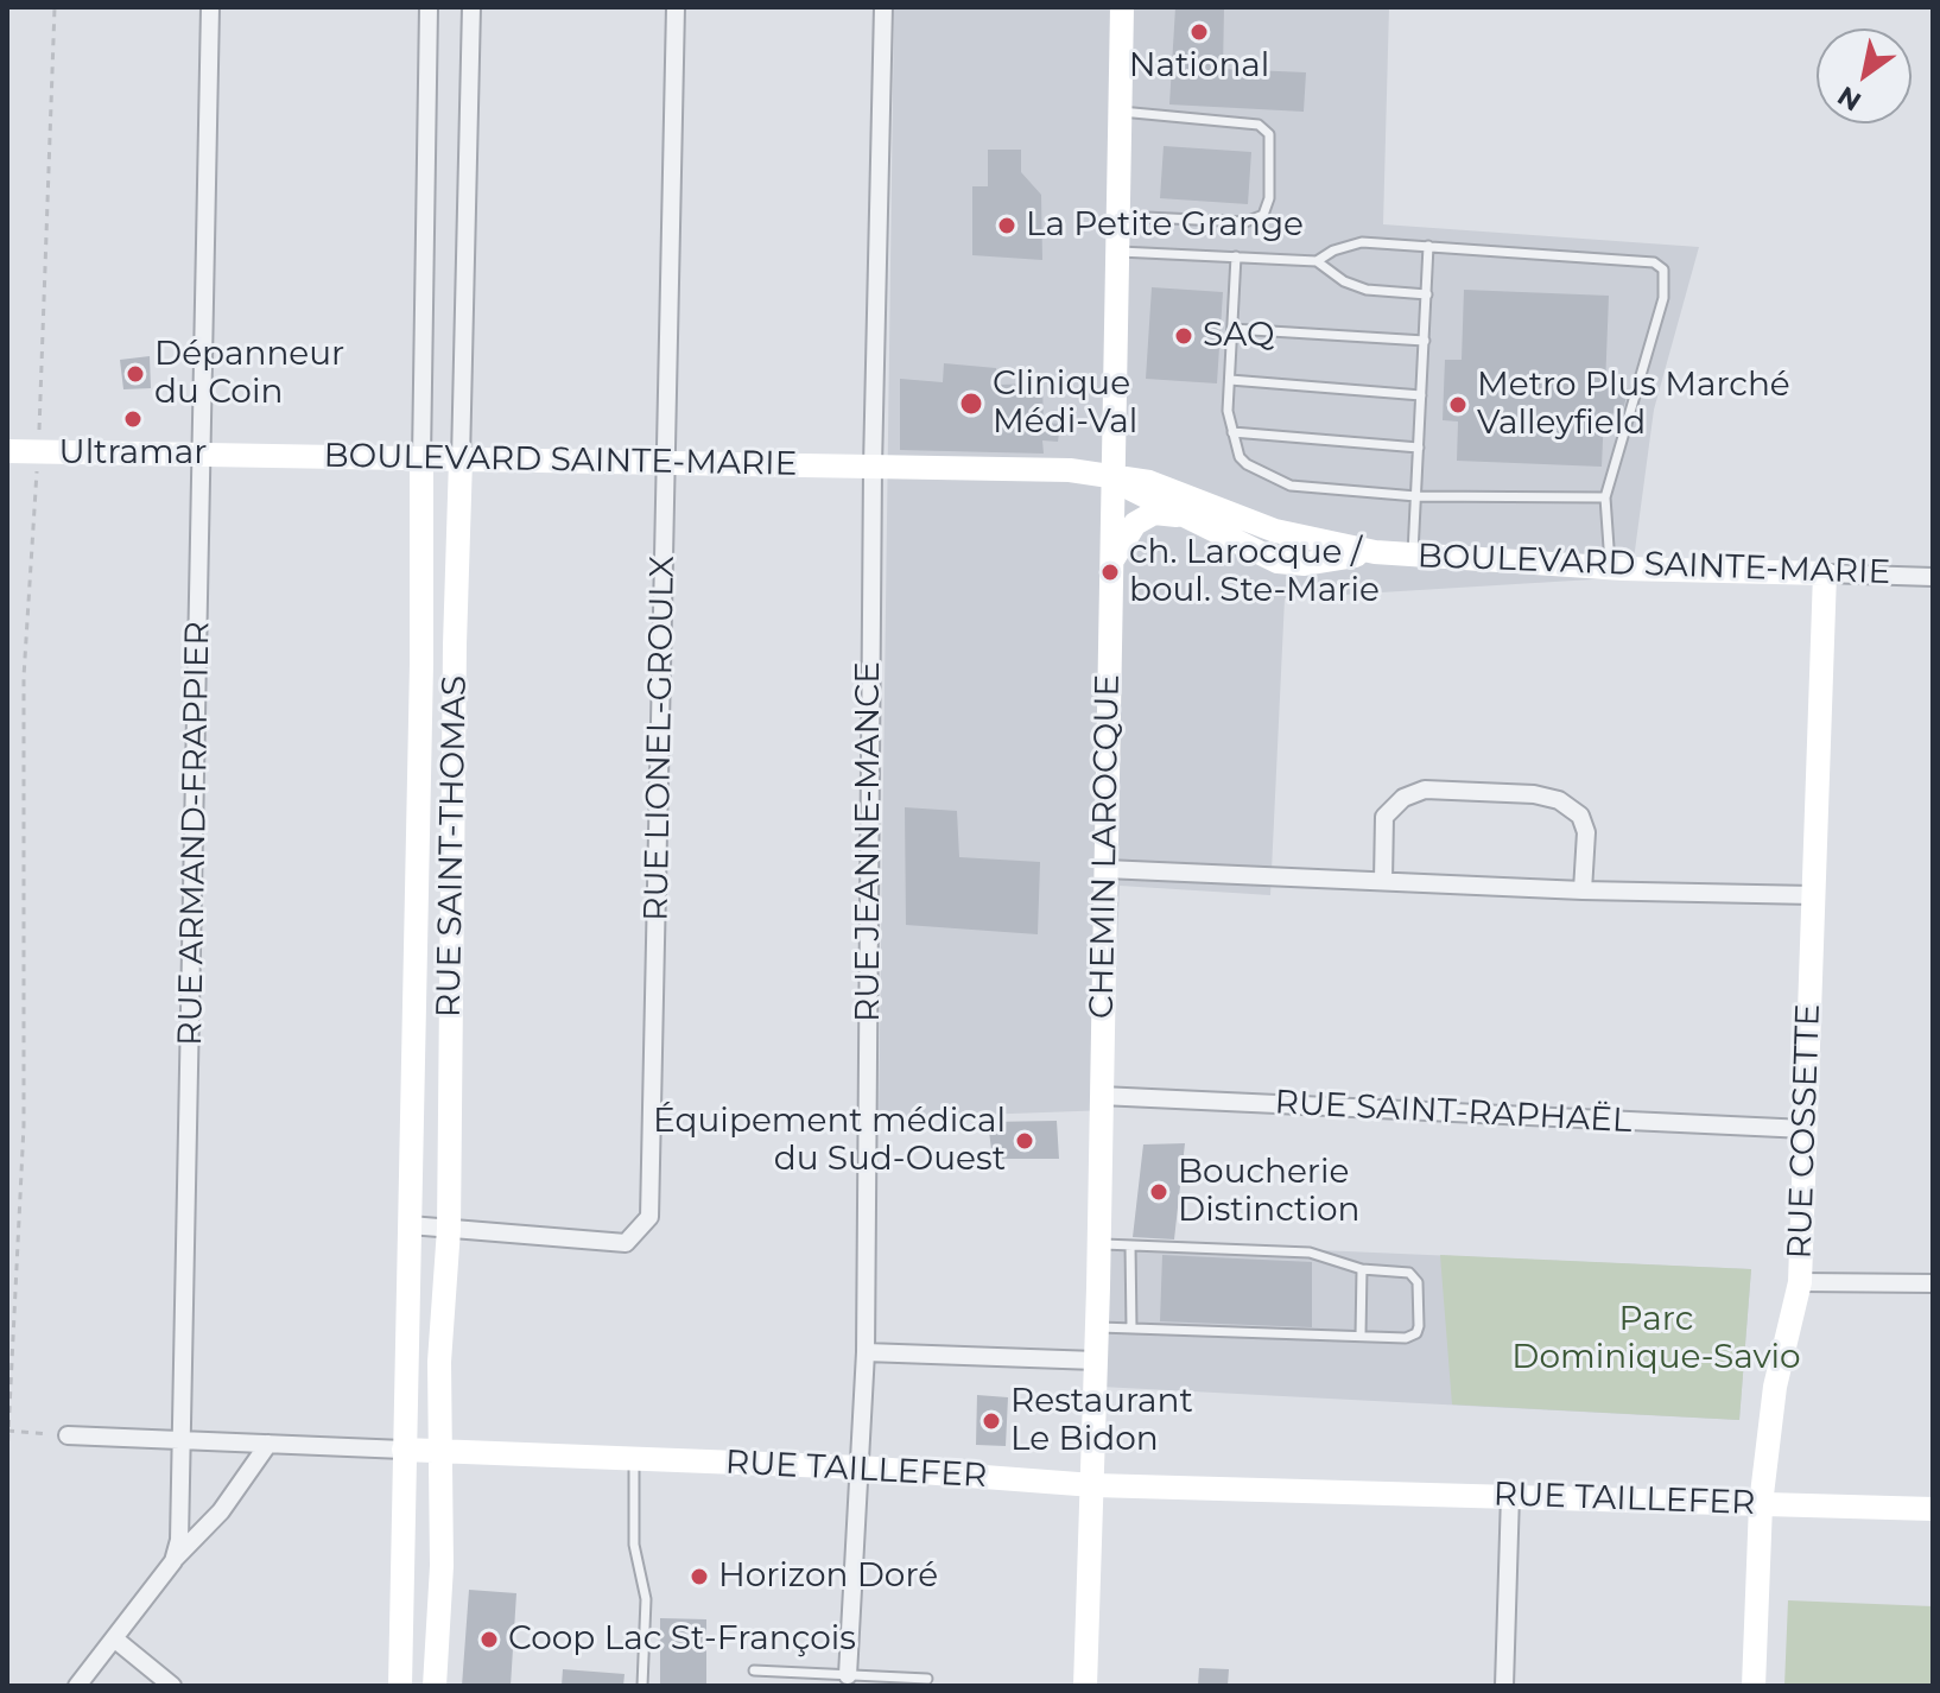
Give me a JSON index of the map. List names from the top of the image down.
{
  "streets": {
    "street": [
      "BOULEVARD SAINTE-MARIE",
      "RUE LIONEL-GROULX",
      "RUE ARMAND-FRAPPIER",
      "RUE JEANNE-MANCE",
      "RUE SAINT-THOMAS",
      "CHEMIN LAROCQUE",
      "RUE SAINT-RAPHAËL",
      "RUE COSSETTE",
      "RUE TAILLEFER"
    ]
  },
  "crossings": [
    ["BOULEVARD SAINTE-MARIE", "RUE LIONEL-GROULX"],
    ["BOULEVARD SAINTE-MARIE", "RUE ARMAND-FRAPPIER"],
    ["BOULEVARD SAINTE-MARIE", "RUE JEANNE-MANCE"],
    ["BOULEVARD SAINTE-MARIE", "RUE SAINT-THOMAS"],
    ["BOULEVARD SAINTE-MARIE", "CHEMIN LAROCQUE"],
    ["BOULEVARD SAINTE-MARIE", "RUE COSSETTE"],
    ["RUE LIONEL-GROULX", "RUE SAINT-THOMAS"],
    ["RUE ARMAND-FRAPPIER", "RUE TAILLEFER"],
    ["RUE JEANNE-MANCE", "RUE TAILLEFER"],
    ["RUE SAINT-THOMAS", "RUE TAILLEFER"],
    ["CHEMIN LAROCQUE", "RUE SAINT-RAPHAËL"],
    ["CHEMIN LAROCQUE", "RUE TAILLEFER"],
    ["RUE SAINT-RAPHAËL", "RUE COSSETTE"],
    ["RUE COSSETTE", "RUE TAILLEFER"]
  ],
  "parks": ["Parc Dominique-Savio"],
  "places": [
    "National",
    "La Petite Grange",
    "SAQ",
    "Dépanneur du Coin",
    "Clinique Médi-Val",
    "Metro Plus Marché Valleyfield",
    "Ultramar",
    "ch. Larocque / boul. Ste-Marie",
    "Équipement médical du Sud-Ouest",
    "Boucherie Distinction",
    "Restaurant Le Bidon",
    "Horizon Doré",
    "Coop Lac St-François"
  ],
  "north": "bottom left"
}
